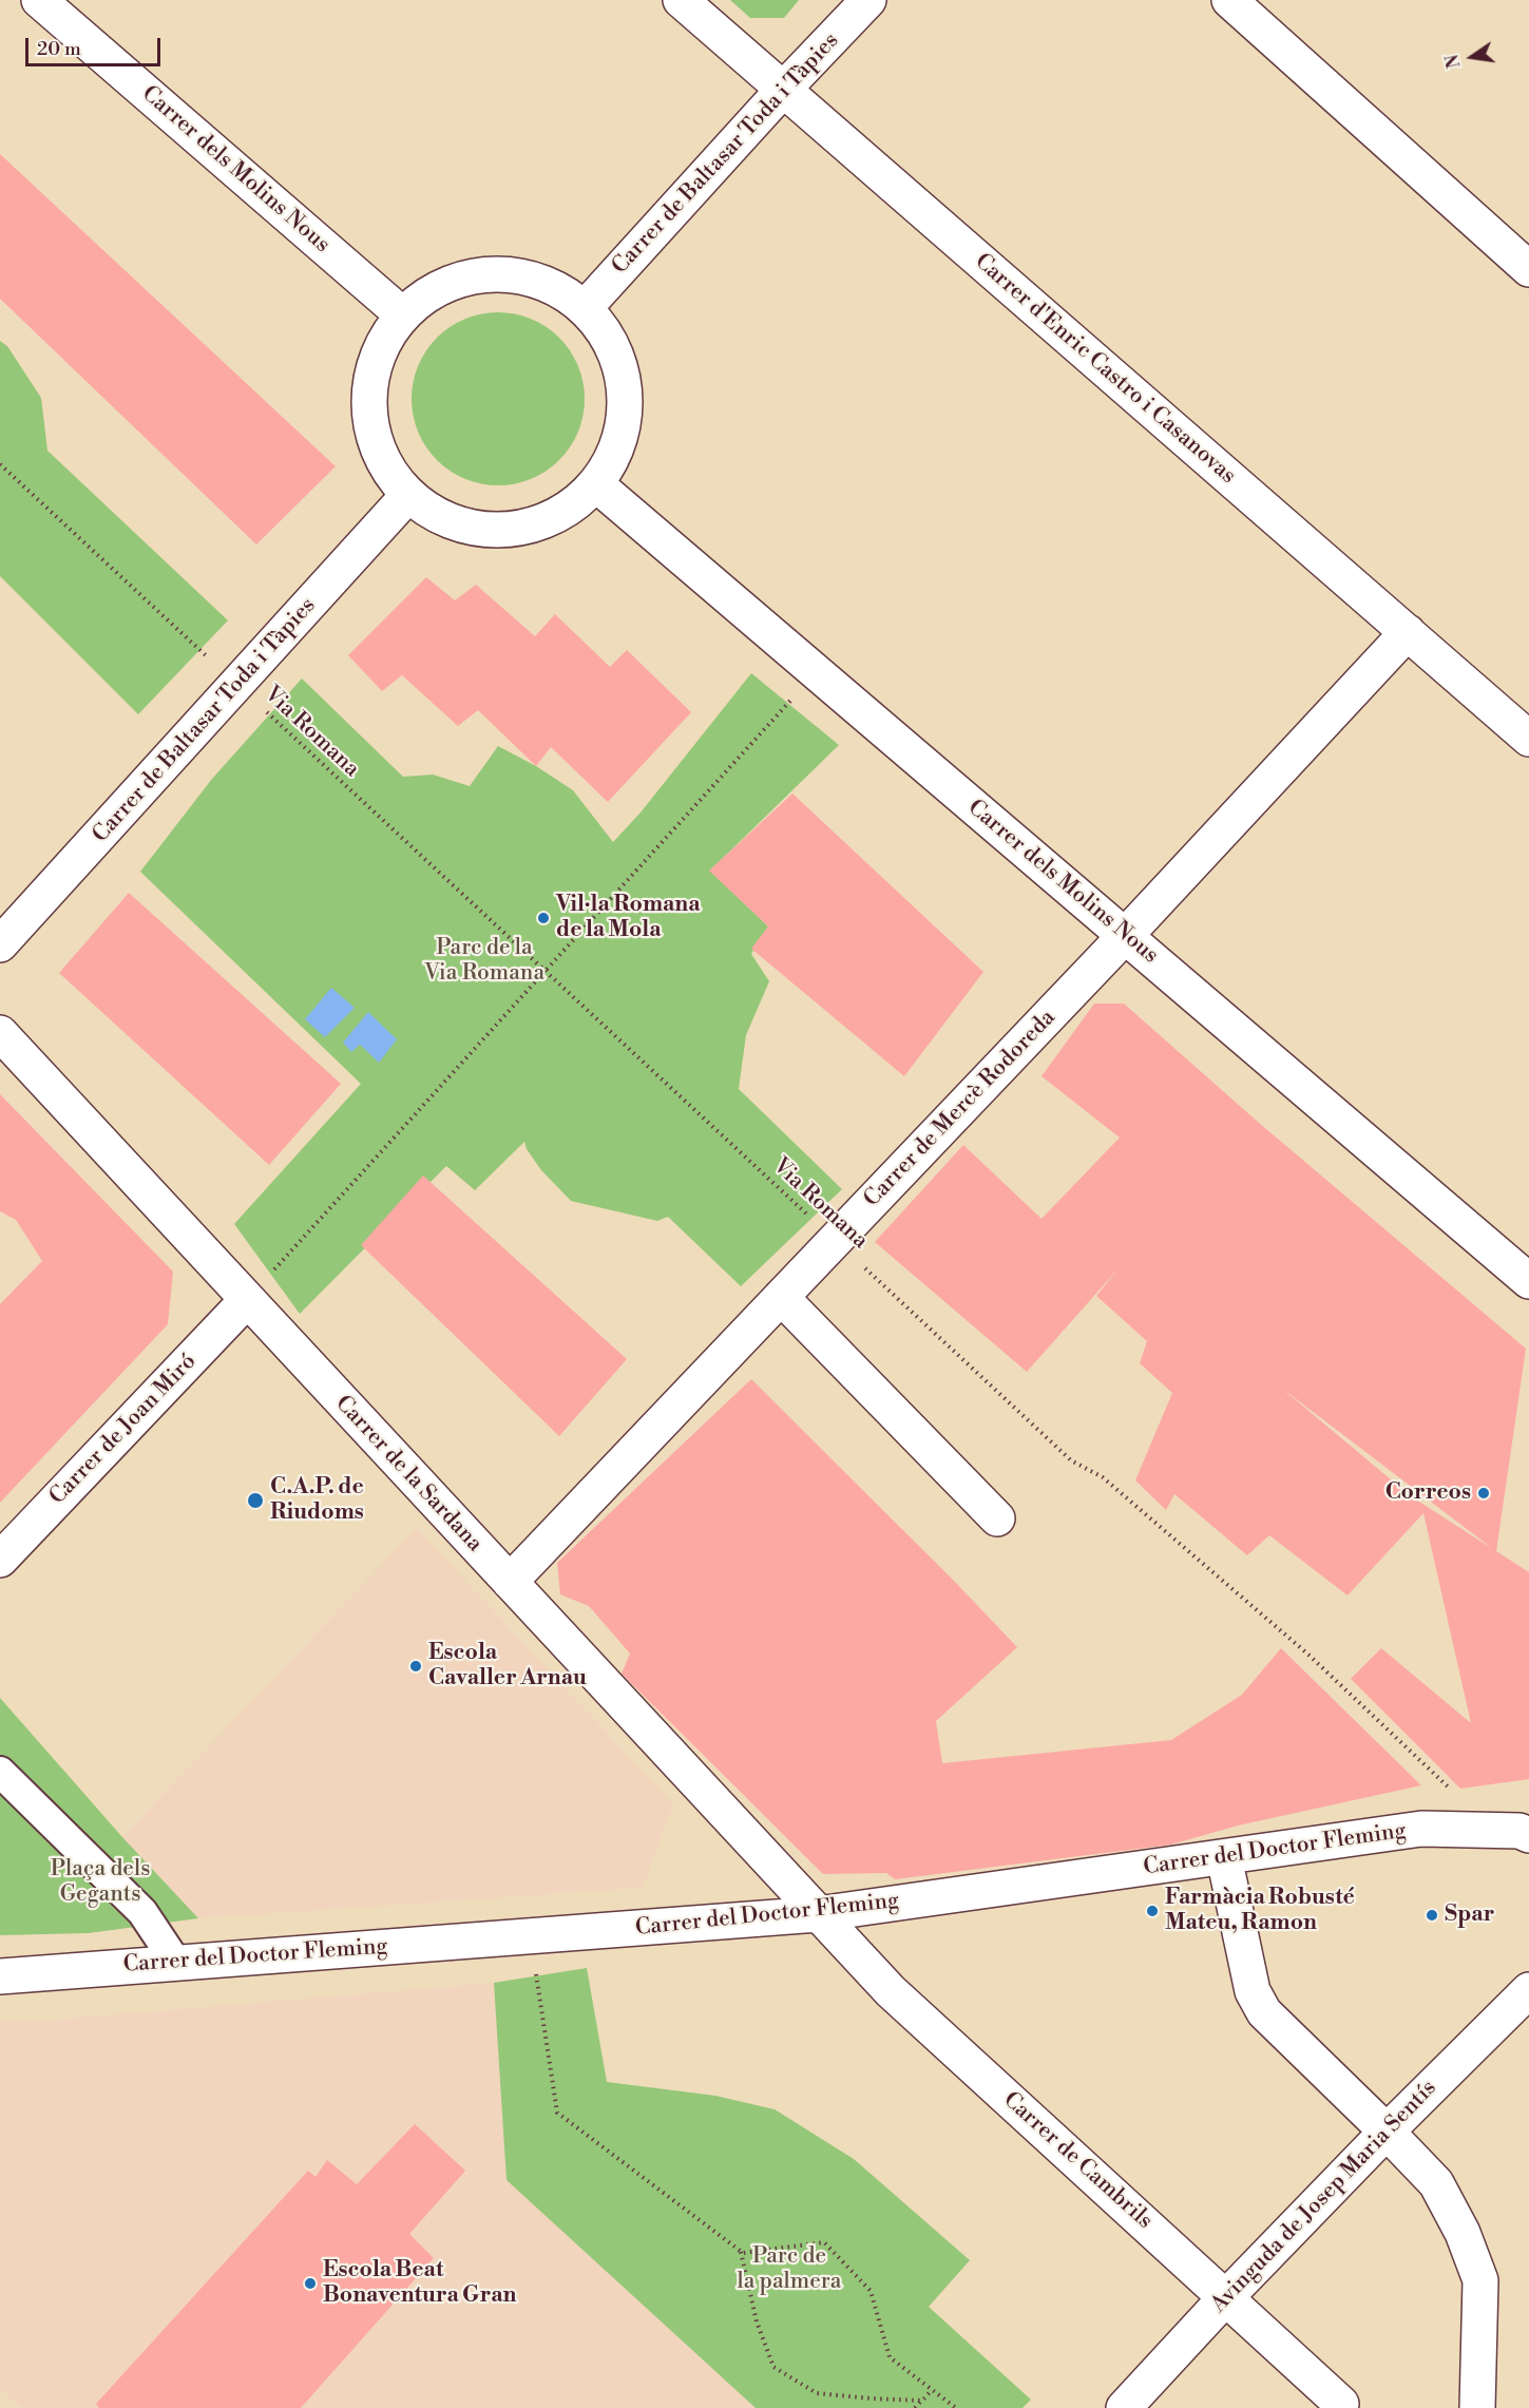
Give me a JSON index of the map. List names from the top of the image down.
{
  "streets": {
    "street": [
      "Carrer de Baltasar Toda i Tàpies",
      "Carrer dels Molins Nous",
      "Carrer d'Enric Castro i Casanovas",
      "Carrer de Mercè Rodoreda",
      "Carrer de Joan Miró",
      "Carrer de la Sardana",
      "Carrer del Doctor Fleming",
      "Carrer de Cambrils",
      "Avinguda de Josep Maria Sentís"
    ],
    "path": ["Via Romana"]
  },
  "crossings": [
    ["Carrer de Baltasar Toda i Tàpies", "Carrer d'Enric Castro i Casanovas"],
    ["Carrer de Baltasar Toda i Tàpies", "Via Romana"],
    ["Carrer dels Molins Nous", "Carrer de Mercè Rodoreda"],
    ["Carrer d'Enric Castro i Casanovas", "Carrer de Mercè Rodoreda"],
    ["Via Romana", "Carrer de Mercè Rodoreda"],
    ["Via Romana", "Carrer del Doctor Fleming"],
    ["Carrer de Mercè Rodoreda", "Carrer de la Sardana"],
    ["Carrer de Joan Miró", "Carrer de la Sardana"],
    ["Carrer de la Sardana", "Carrer del Doctor Fleming"],
    ["Carrer de la Sardana", "Carrer de Cambrils"],
    ["Carrer del Doctor Fleming", "Carrer de Cambrils"],
    ["Carrer de Cambrils", "Avinguda de Josep Maria Sentís"]
  ],
  "parks": ["Parc de la Via Romana", "Plaça dels Gegants", "Parc de la palmera"],
  "places": [
    "Vil·la Romana de la Mola",
    "Correos",
    "C.A.P. de Riudoms",
    "Escola Cavaller Arnau",
    "Farmàcia Robusté Mateu, Ramon",
    "Spar",
    "Escola Beat Bonaventura Gran"
  ],
  "scale_bar": "20 m",
  "north": "left"
}
